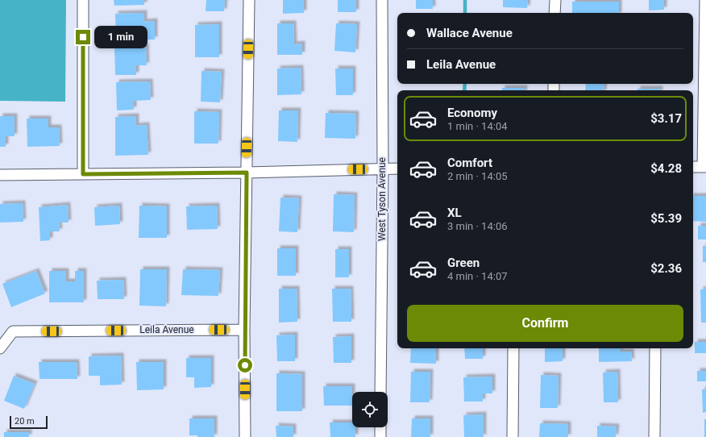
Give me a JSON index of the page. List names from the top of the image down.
{
  "streets": {
    "street": ["West Tyson Avenue", "Leila Avenue"]
  },
  "scale_bar": "20 m",
  "page": {
    "banner": ["Wallace Avenue", "Leila Avenue"],
    "bubble": "1 min",
    "list": [
      {
        "name": "Economy",
        "note": "1 min · 14:04",
        "value": "$3.17"
      },
      {
        "name": "Comfort",
        "note": "2 min · 14:05",
        "value": "$4.28"
      },
      {
        "name": "XL",
        "note": "3 min · 14:06",
        "value": "$5.39"
      },
      {
        "name": "Green",
        "note": "4 min · 14:07",
        "value": "$2.36"
      }
    ],
    "buttons": "Confirm",
    "scale": "20 m"
  }
}
